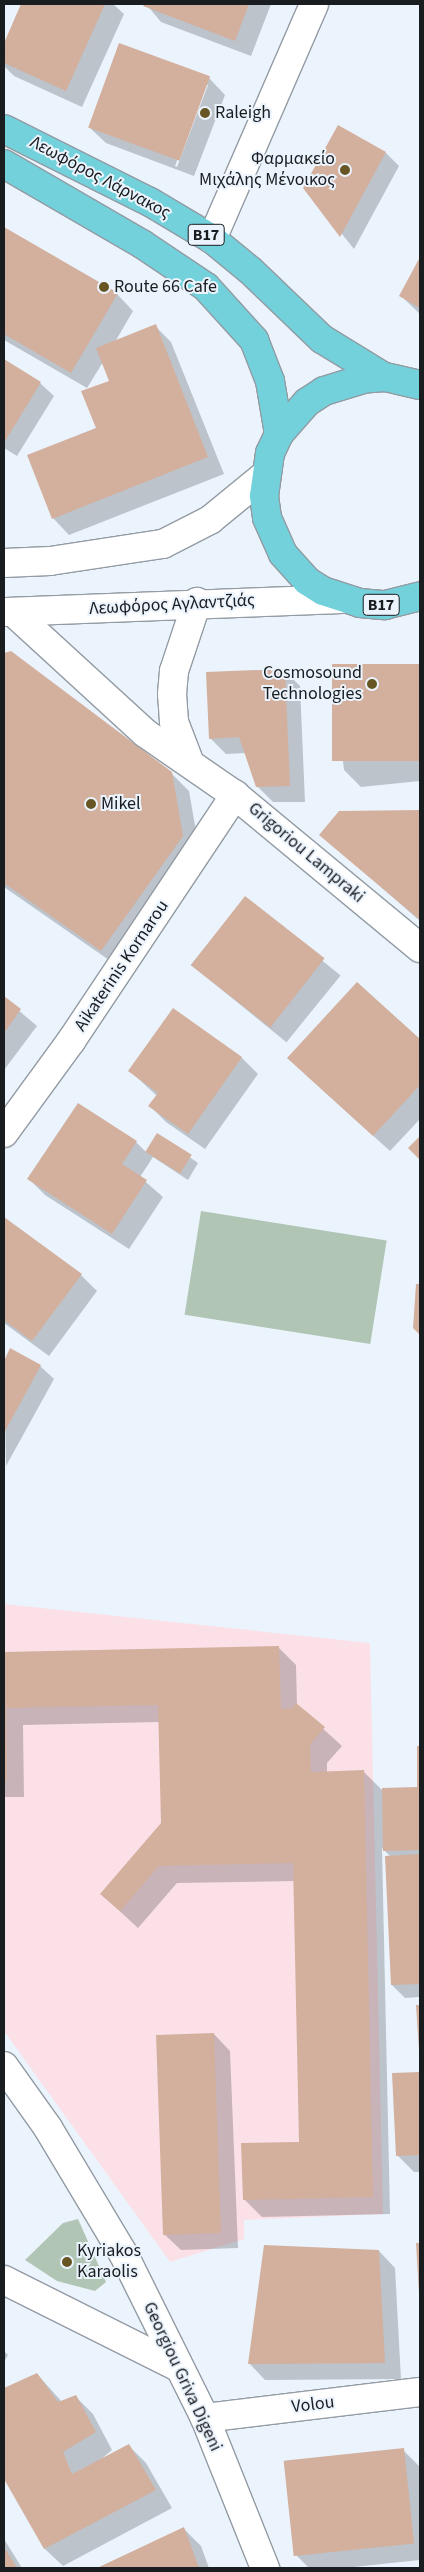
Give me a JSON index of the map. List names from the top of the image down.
{
  "streets": {
    "main road": ["Λεωφόρος Λάρνακος", "B17"],
    "street": [
      "Λεωφόρος Αγλαντζιάς",
      "Grigoriou Lampraki",
      "Aikaterinis Kornarou",
      "Georgiou Griva Digeni",
      "Volou"
    ]
  },
  "crossings": [
    ["Λεωφόρος Λάρνακος", "Λεωφόρος Αγλαντζιάς"],
    ["Λεωφόρος Αγλαντζιάς", "Grigoriou Lampraki"],
    ["Grigoriou Lampraki", "Aikaterinis Kornarou"],
    ["Georgiou Griva Digeni", "Volou"]
  ],
  "places": [
    "Raleigh",
    "Φαρμακείο Μιχάλης Μένοικος",
    "Route 66 Cafe",
    "Cosmosound Technologies",
    "Mikel",
    "Kyriakos Karaolis"
  ]
}
